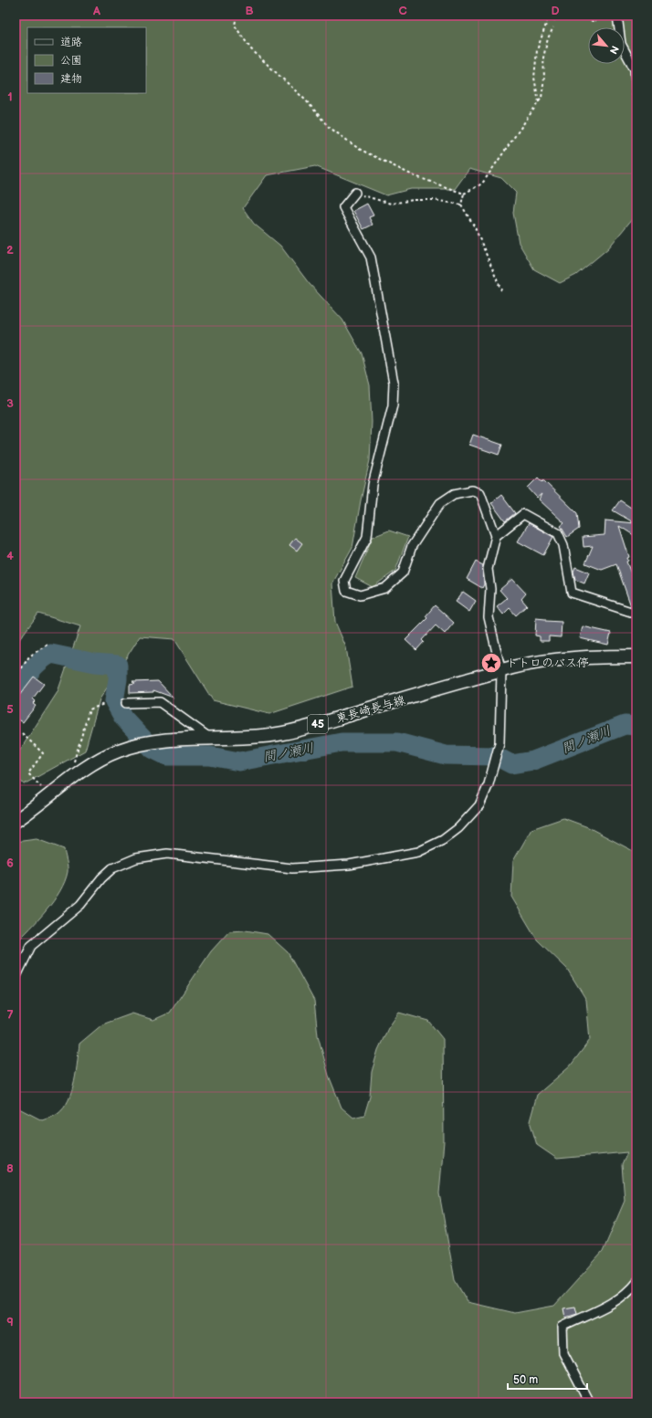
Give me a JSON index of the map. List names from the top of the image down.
{
  "streets": {
    "main road": ["東長崎長与線", "45"]
  },
  "water": ["間ノ瀬川"],
  "places": {
    "place": ["トトロのバス停"]
  },
  "legend": ["道路", "公園", "建物"],
  "scale_bar": "50 m",
  "north": "bottom right",
  "grid": {
    "columns": [
      "A",
      "B",
      "C",
      "D"
    ],
    "rows": [
      "1",
      "2",
      "3",
      "4",
      "5",
      "6",
      "7",
      "8",
      "9"
    ]
  }
}
